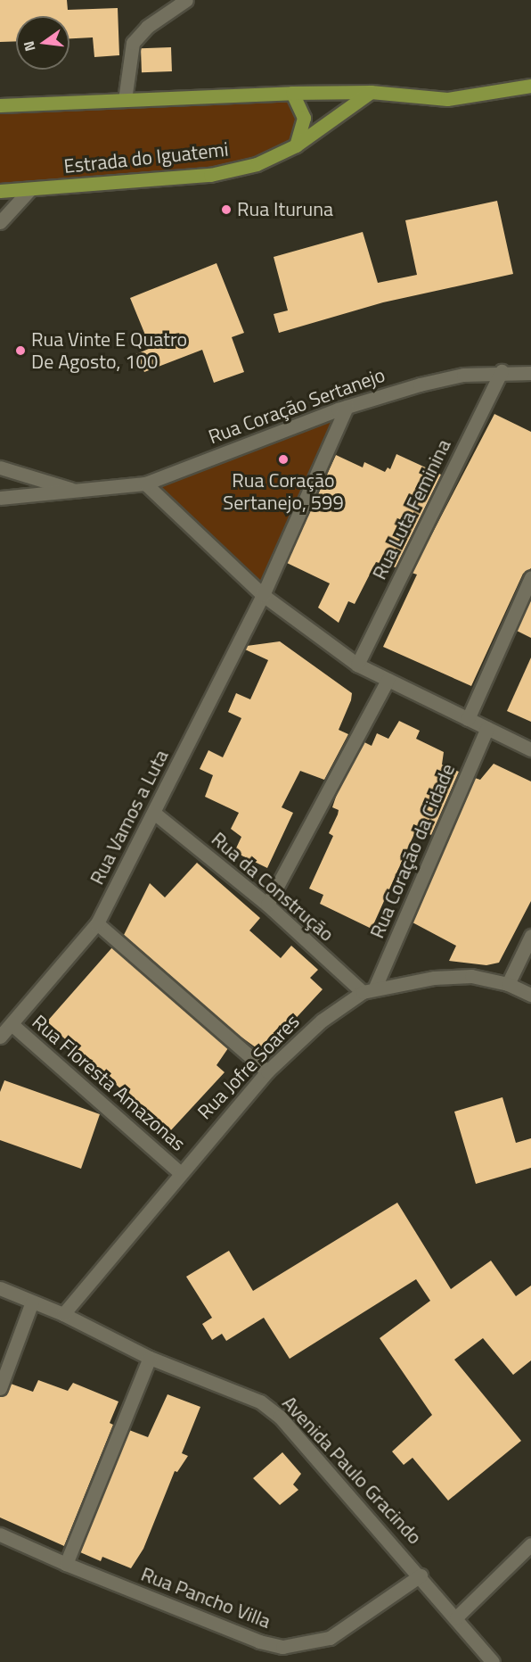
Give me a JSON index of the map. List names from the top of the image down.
{
  "streets": {
    "main road": ["Estrada do Iguatemi"],
    "street": [
      "Rua Coração Sertanejo",
      "Rua Luta Feminina",
      "Rua Vamos a Luta",
      "Rua Coração da Cidade",
      "Rua da Construção",
      "Rua Jofre Soares",
      "Rua Floresta Amazonas",
      "Avenida Paulo Gracindo",
      "Rua Pancho Villa"
    ]
  },
  "crossings": [
    ["Rua Coração Sertanejo", "Rua Luta Feminina"],
    ["Rua Coração Sertanejo", "Rua Vamos a Luta"],
    ["Rua Vamos a Luta", "Rua da Construção"],
    ["Rua Vamos a Luta", "Rua Floresta Amazonas"],
    ["Rua Coração da Cidade", "Rua da Construção"],
    ["Rua Coração da Cidade", "Rua Jofre Soares"],
    ["Rua da Construção", "Rua Jofre Soares"],
    ["Rua Jofre Soares", "Rua Floresta Amazonas"],
    ["Rua Jofre Soares", "Avenida Paulo Gracindo"],
    ["Avenida Paulo Gracindo", "Rua Pancho Villa"]
  ],
  "places": ["Rua Ituruna", "Rua Vinte E Quatro De Agosto, 100", "Rua Coração Sertanejo, 599"],
  "north": "left"
}
